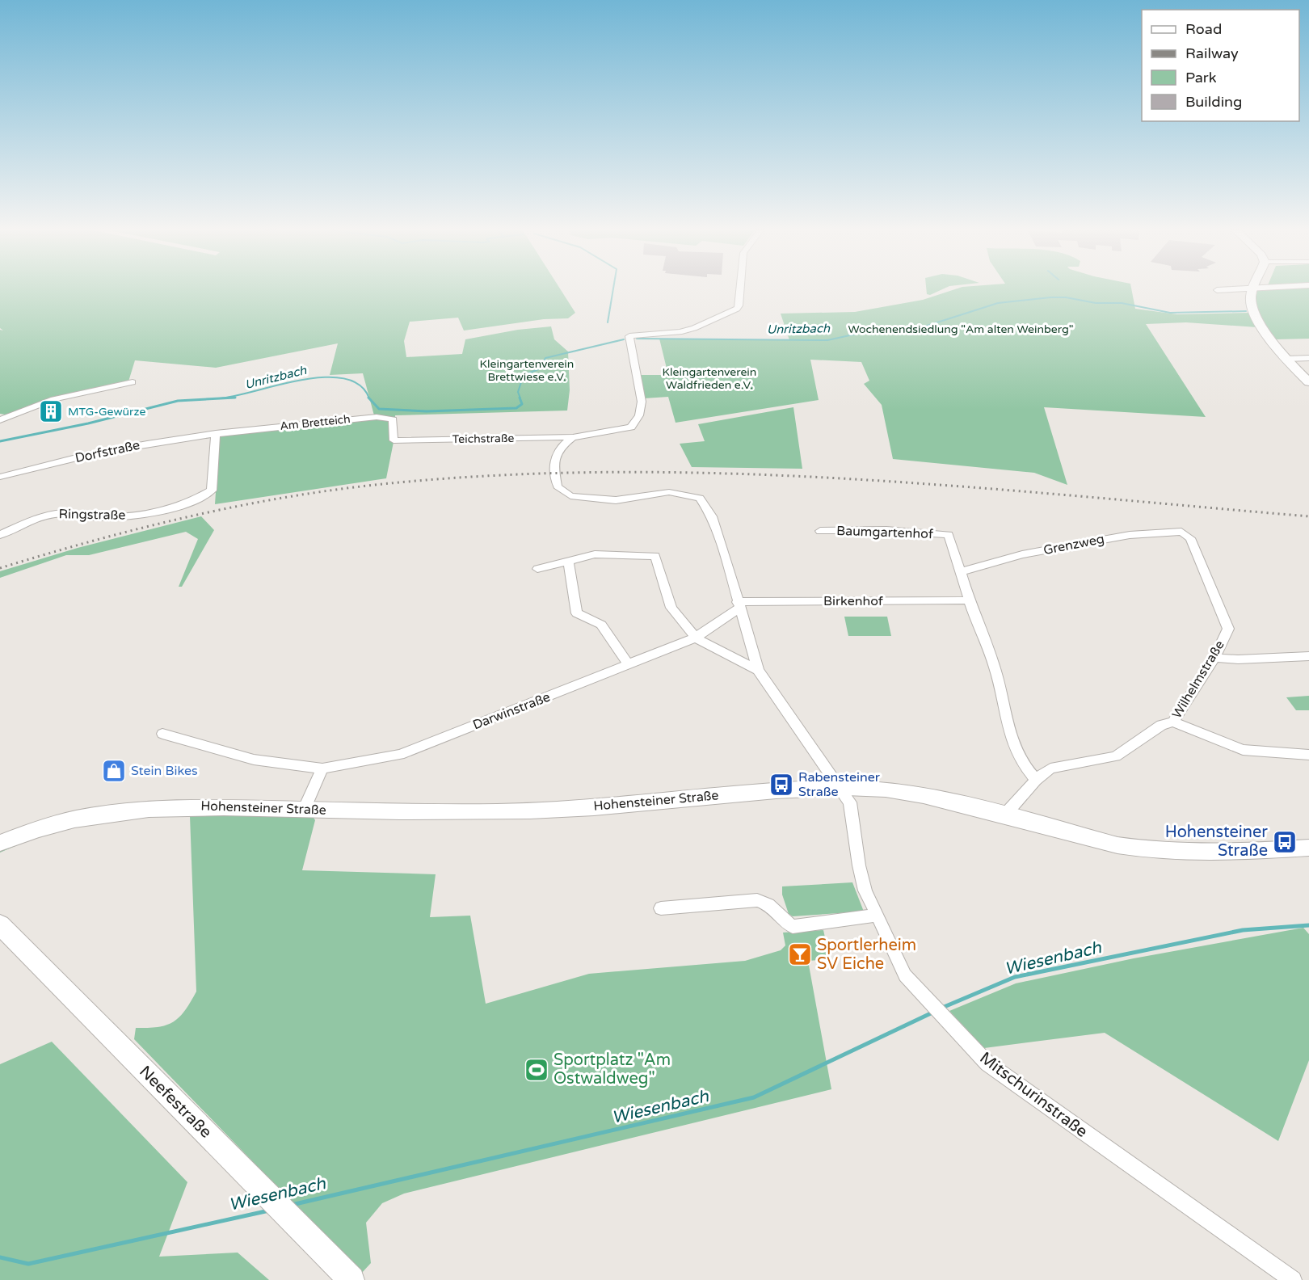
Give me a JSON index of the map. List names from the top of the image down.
{
  "streets": {
    "main road": ["Hohensteiner Straße", "Neefestraße"],
    "street": [
      "Am Bretteich",
      "Teichstraße",
      "Dorfstraße",
      "Ringstraße",
      "Baumgartenhof",
      "Grenzweg",
      "Birkenhof",
      "Wilhelmstraße",
      "Darwinstraße",
      "Mitschurinstraße"
    ]
  },
  "crossings": [
    ["Am Bretteich", "Teichstraße"],
    ["Am Bretteich", "Dorfstraße"],
    ["Am Bretteich", "Ringstraße"],
    ["Dorfstraße", "Ringstraße"],
    ["Baumgartenhof", "Grenzweg"],
    ["Grenzweg", "Wilhelmstraße"],
    ["Birkenhof", "Darwinstraße"],
    ["Wilhelmstraße", "Hohensteiner Straße"],
    ["Hohensteiner Straße", "Mitschurinstraße"]
  ],
  "water": ["Unritzbach", "Wiesenbach"],
  "parks": ["Wochenendsiedlung \"Am alten Weinberg\"", "Kleingartenverein Brettwiese e.V.", "Kleingartenverein Waldfrieden e.V."],
  "places": {
    "building": ["MTG-Gewürze"],
    "shop": ["Stein Bikes"],
    "bus stop": ["Rabensteiner Straße", "Hohensteiner Straße"],
    "bar": ["Sportlerheim SV Eiche"],
    "sports": ["Sportplatz \"Am Ostwaldweg\""]
  },
  "legend": [
    "Road",
    "Railway",
    "Park",
    "Building"
  ]
}
